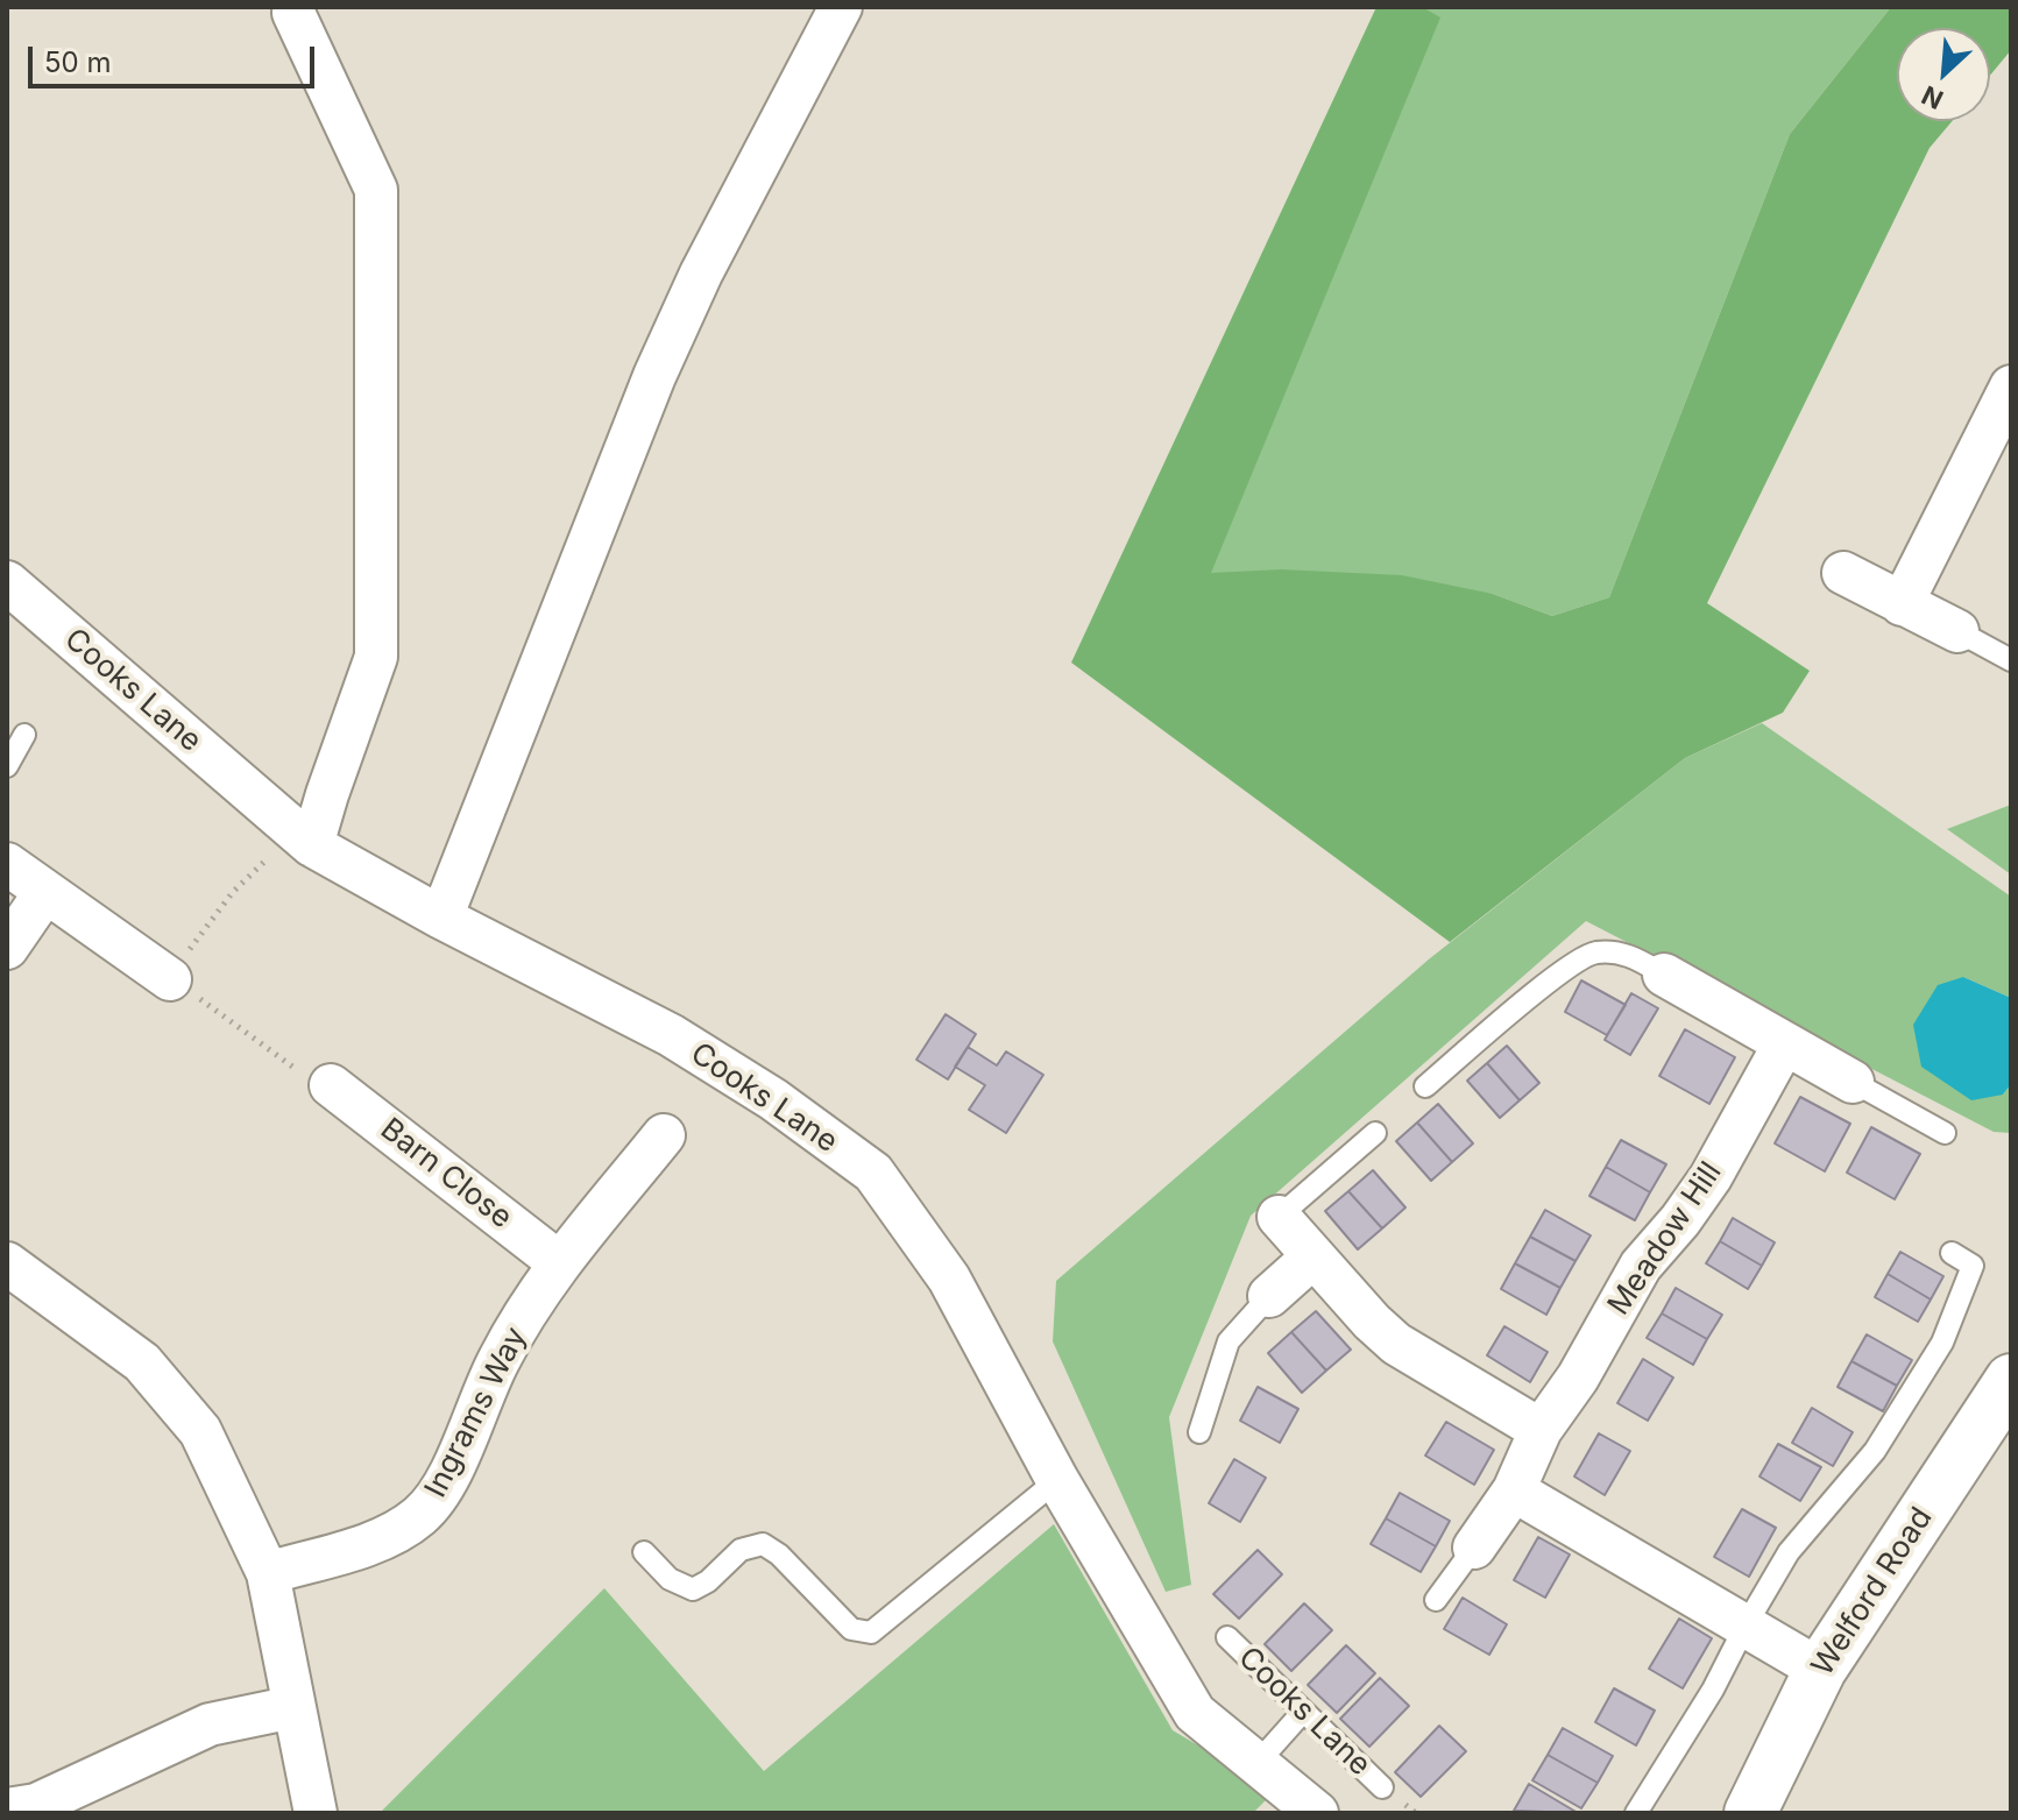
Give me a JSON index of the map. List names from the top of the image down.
{
  "streets": {
    "main road": ["Welford Road"],
    "street": [
      "Cooks Lane",
      "Barn Close",
      "Meadow Hill",
      "Ingrams Way"
    ]
  },
  "crossings": [
    ["Barn Close", "Ingrams Way"]
  ],
  "scale_bar": "50 m",
  "north": "bottom left"
}
